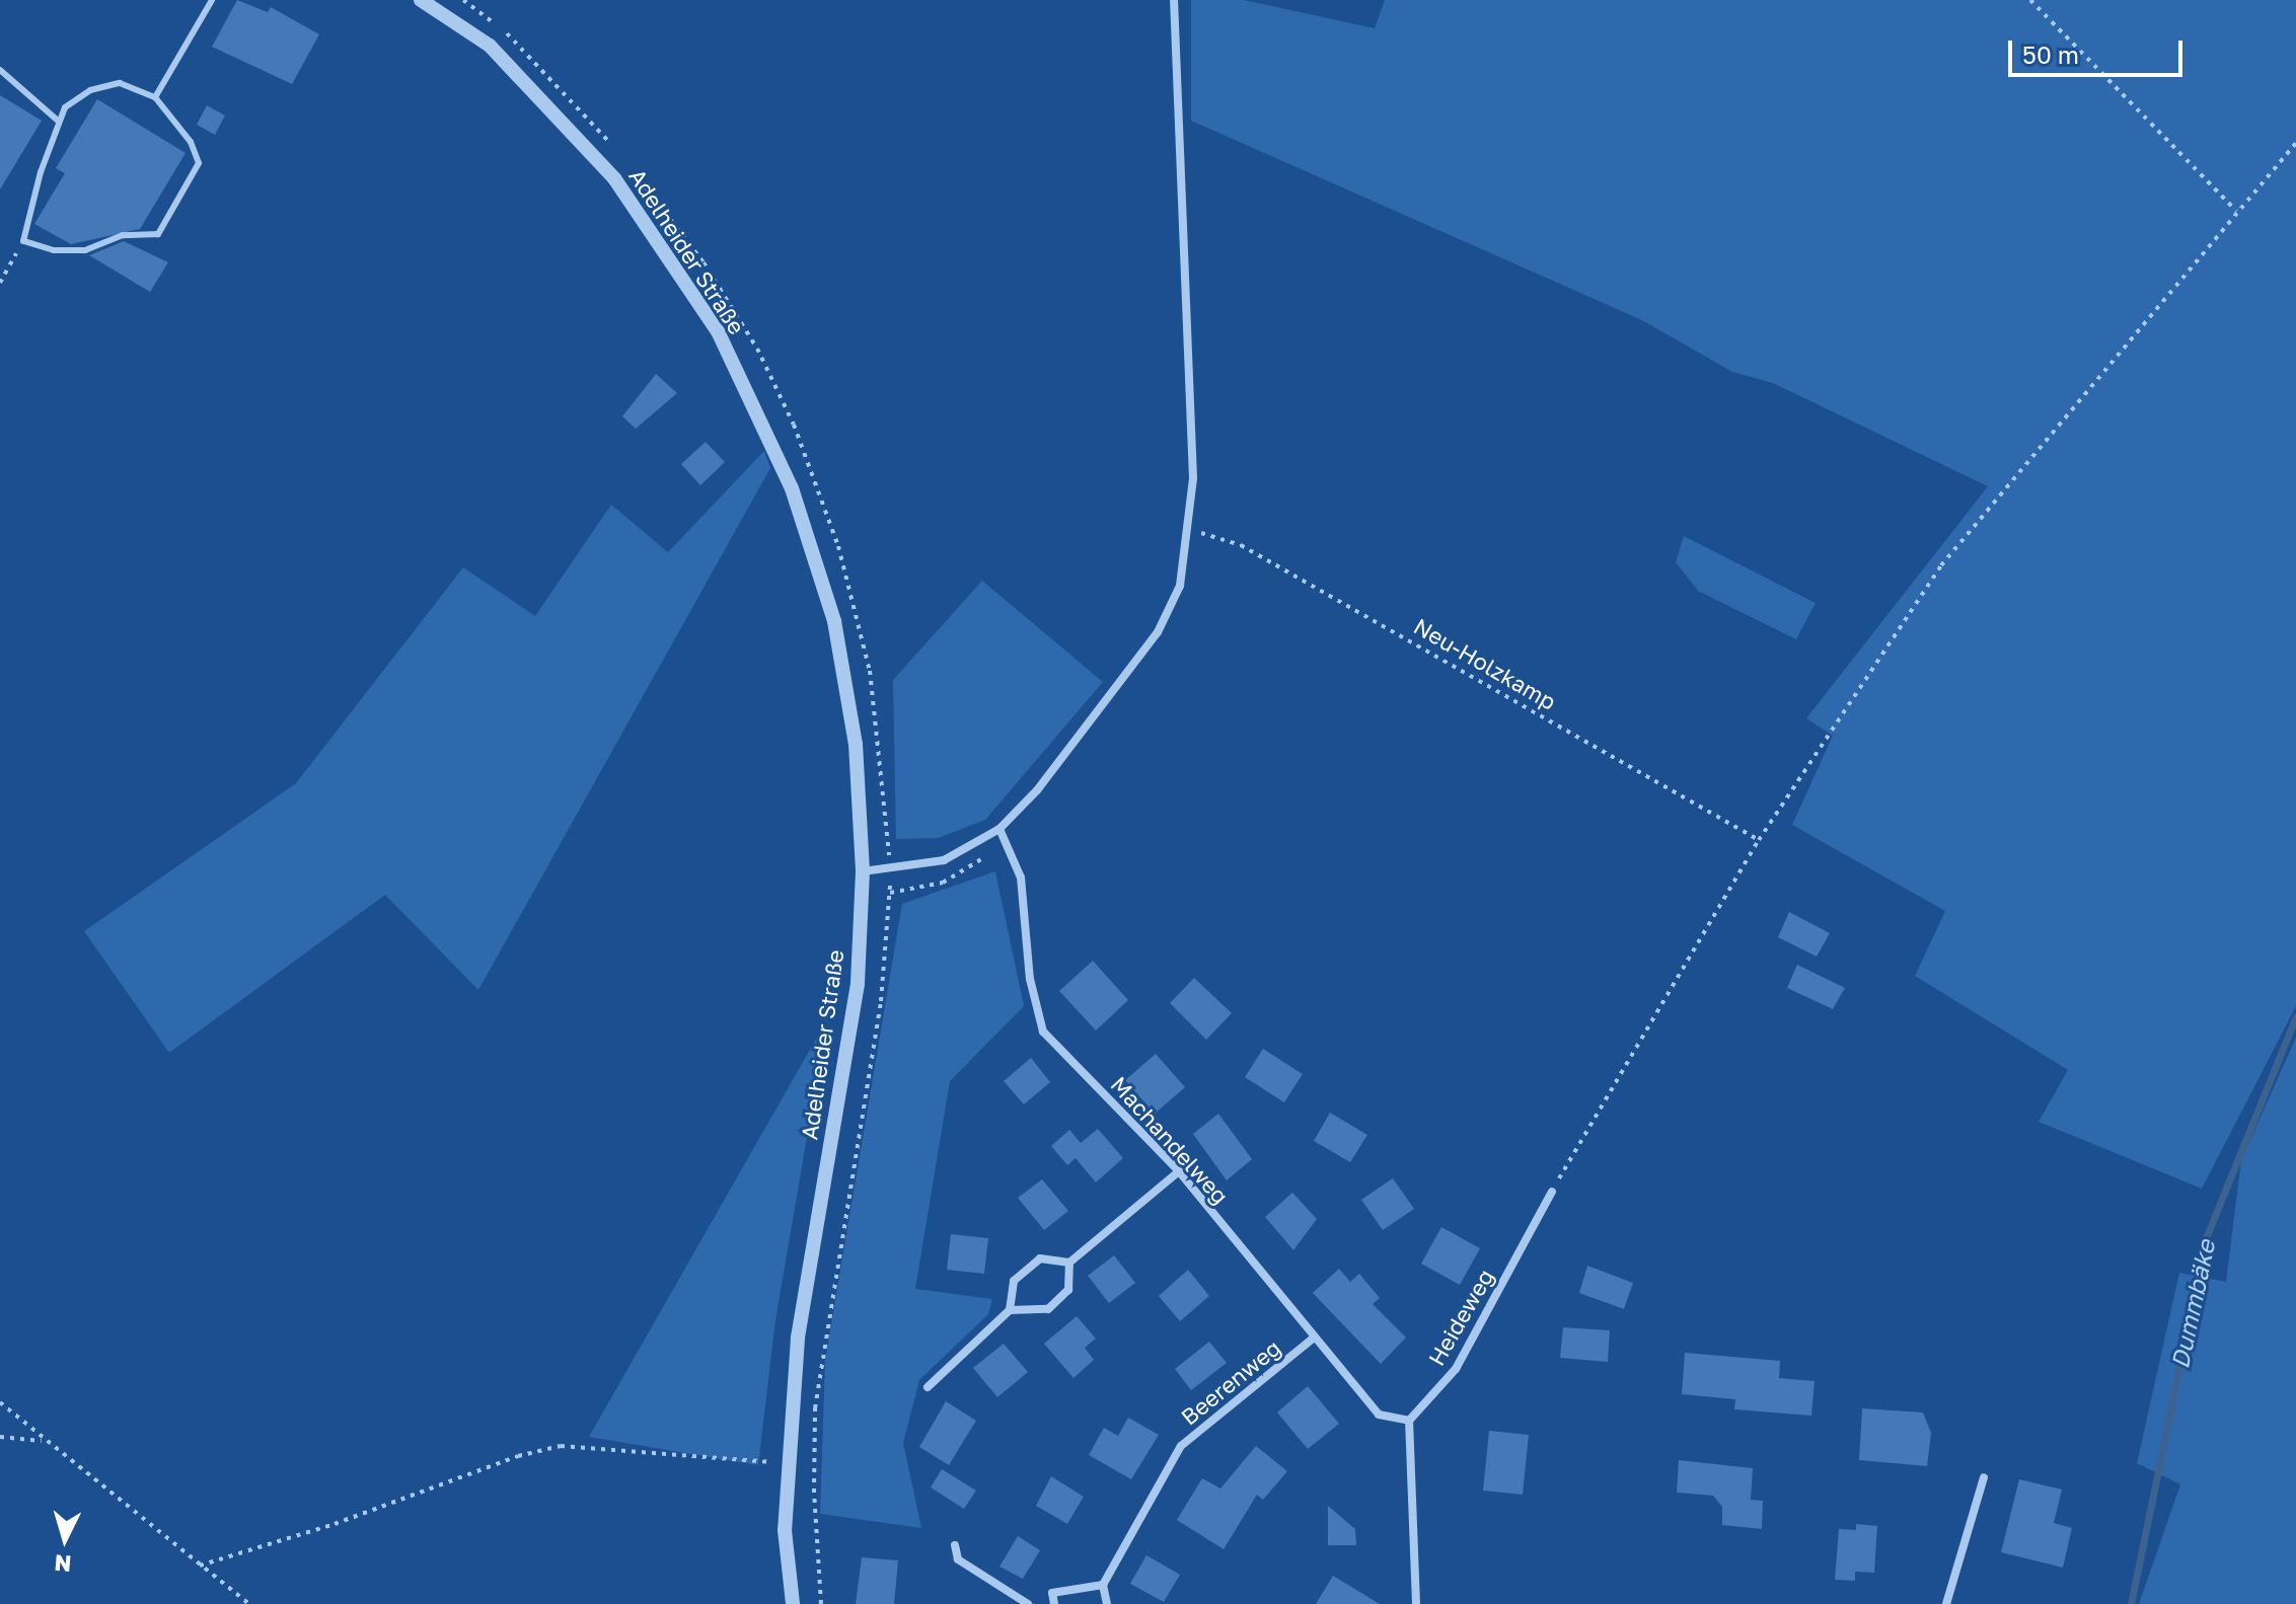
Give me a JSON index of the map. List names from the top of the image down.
{
  "streets": {
    "street": [
      "Adelheider Straße",
      "Machandelweg",
      "Heideweg",
      "Beerenweg"
    ],
    "path": ["Neu-Holzkamp"]
  },
  "crossings": [
    ["Machandelweg", "Heideweg"],
    ["Machandelweg", "Beerenweg"]
  ],
  "water": ["Dummbäke"],
  "scale_bar": "50 m",
  "north": "bottom"
}
